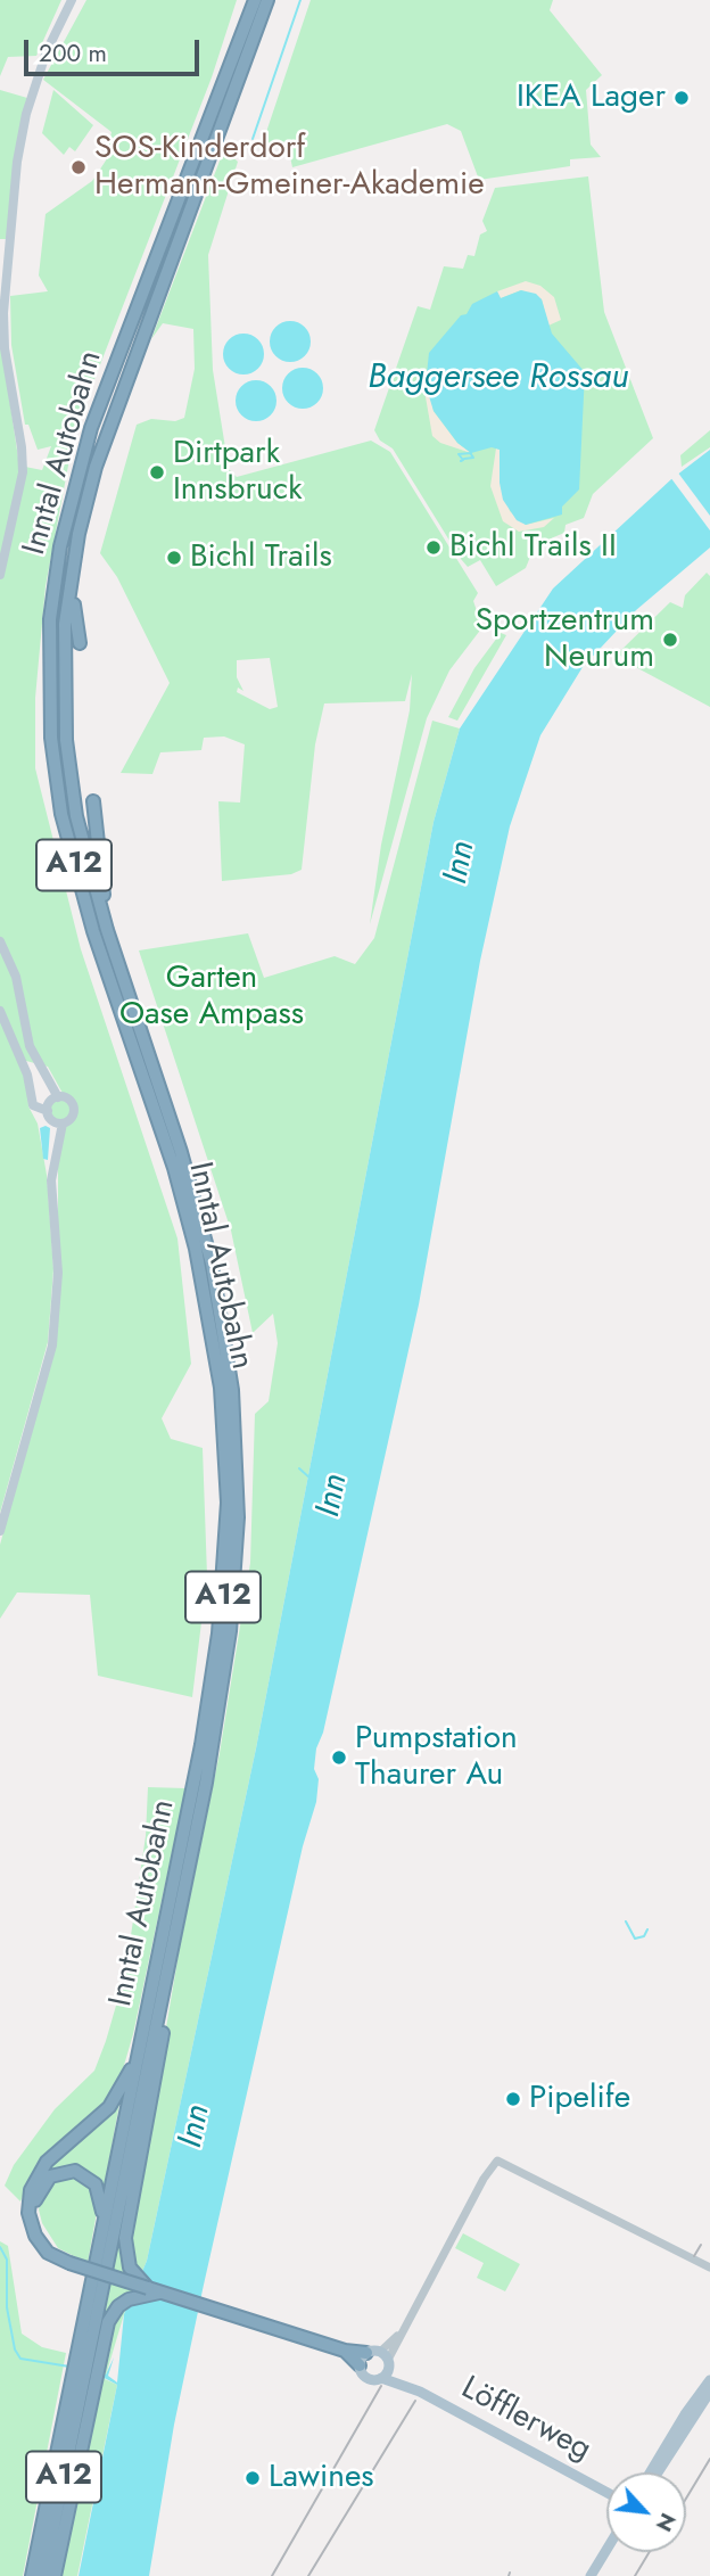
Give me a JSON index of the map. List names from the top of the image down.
{
  "streets": {
    "highway": ["Inntal Autobahn", "A12"],
    "main road": ["Löfflerweg"]
  },
  "water": ["Baggersee Rossau", "Inn"],
  "parks": ["Garten Oase Ampass"],
  "places": [
    "IKEA Lager",
    "SOS-Kinderdorf Hermann-Gmeiner-Akademie",
    "Dirtpark Innsbruck",
    "Bichl Trails II",
    "Bichl Trails",
    "Sportzentrum Neurum",
    "Pumpstation Thaurer Au",
    "Pipelife",
    "Lawines"
  ],
  "scale_bar": "200 m",
  "north": "bottom right"
}
